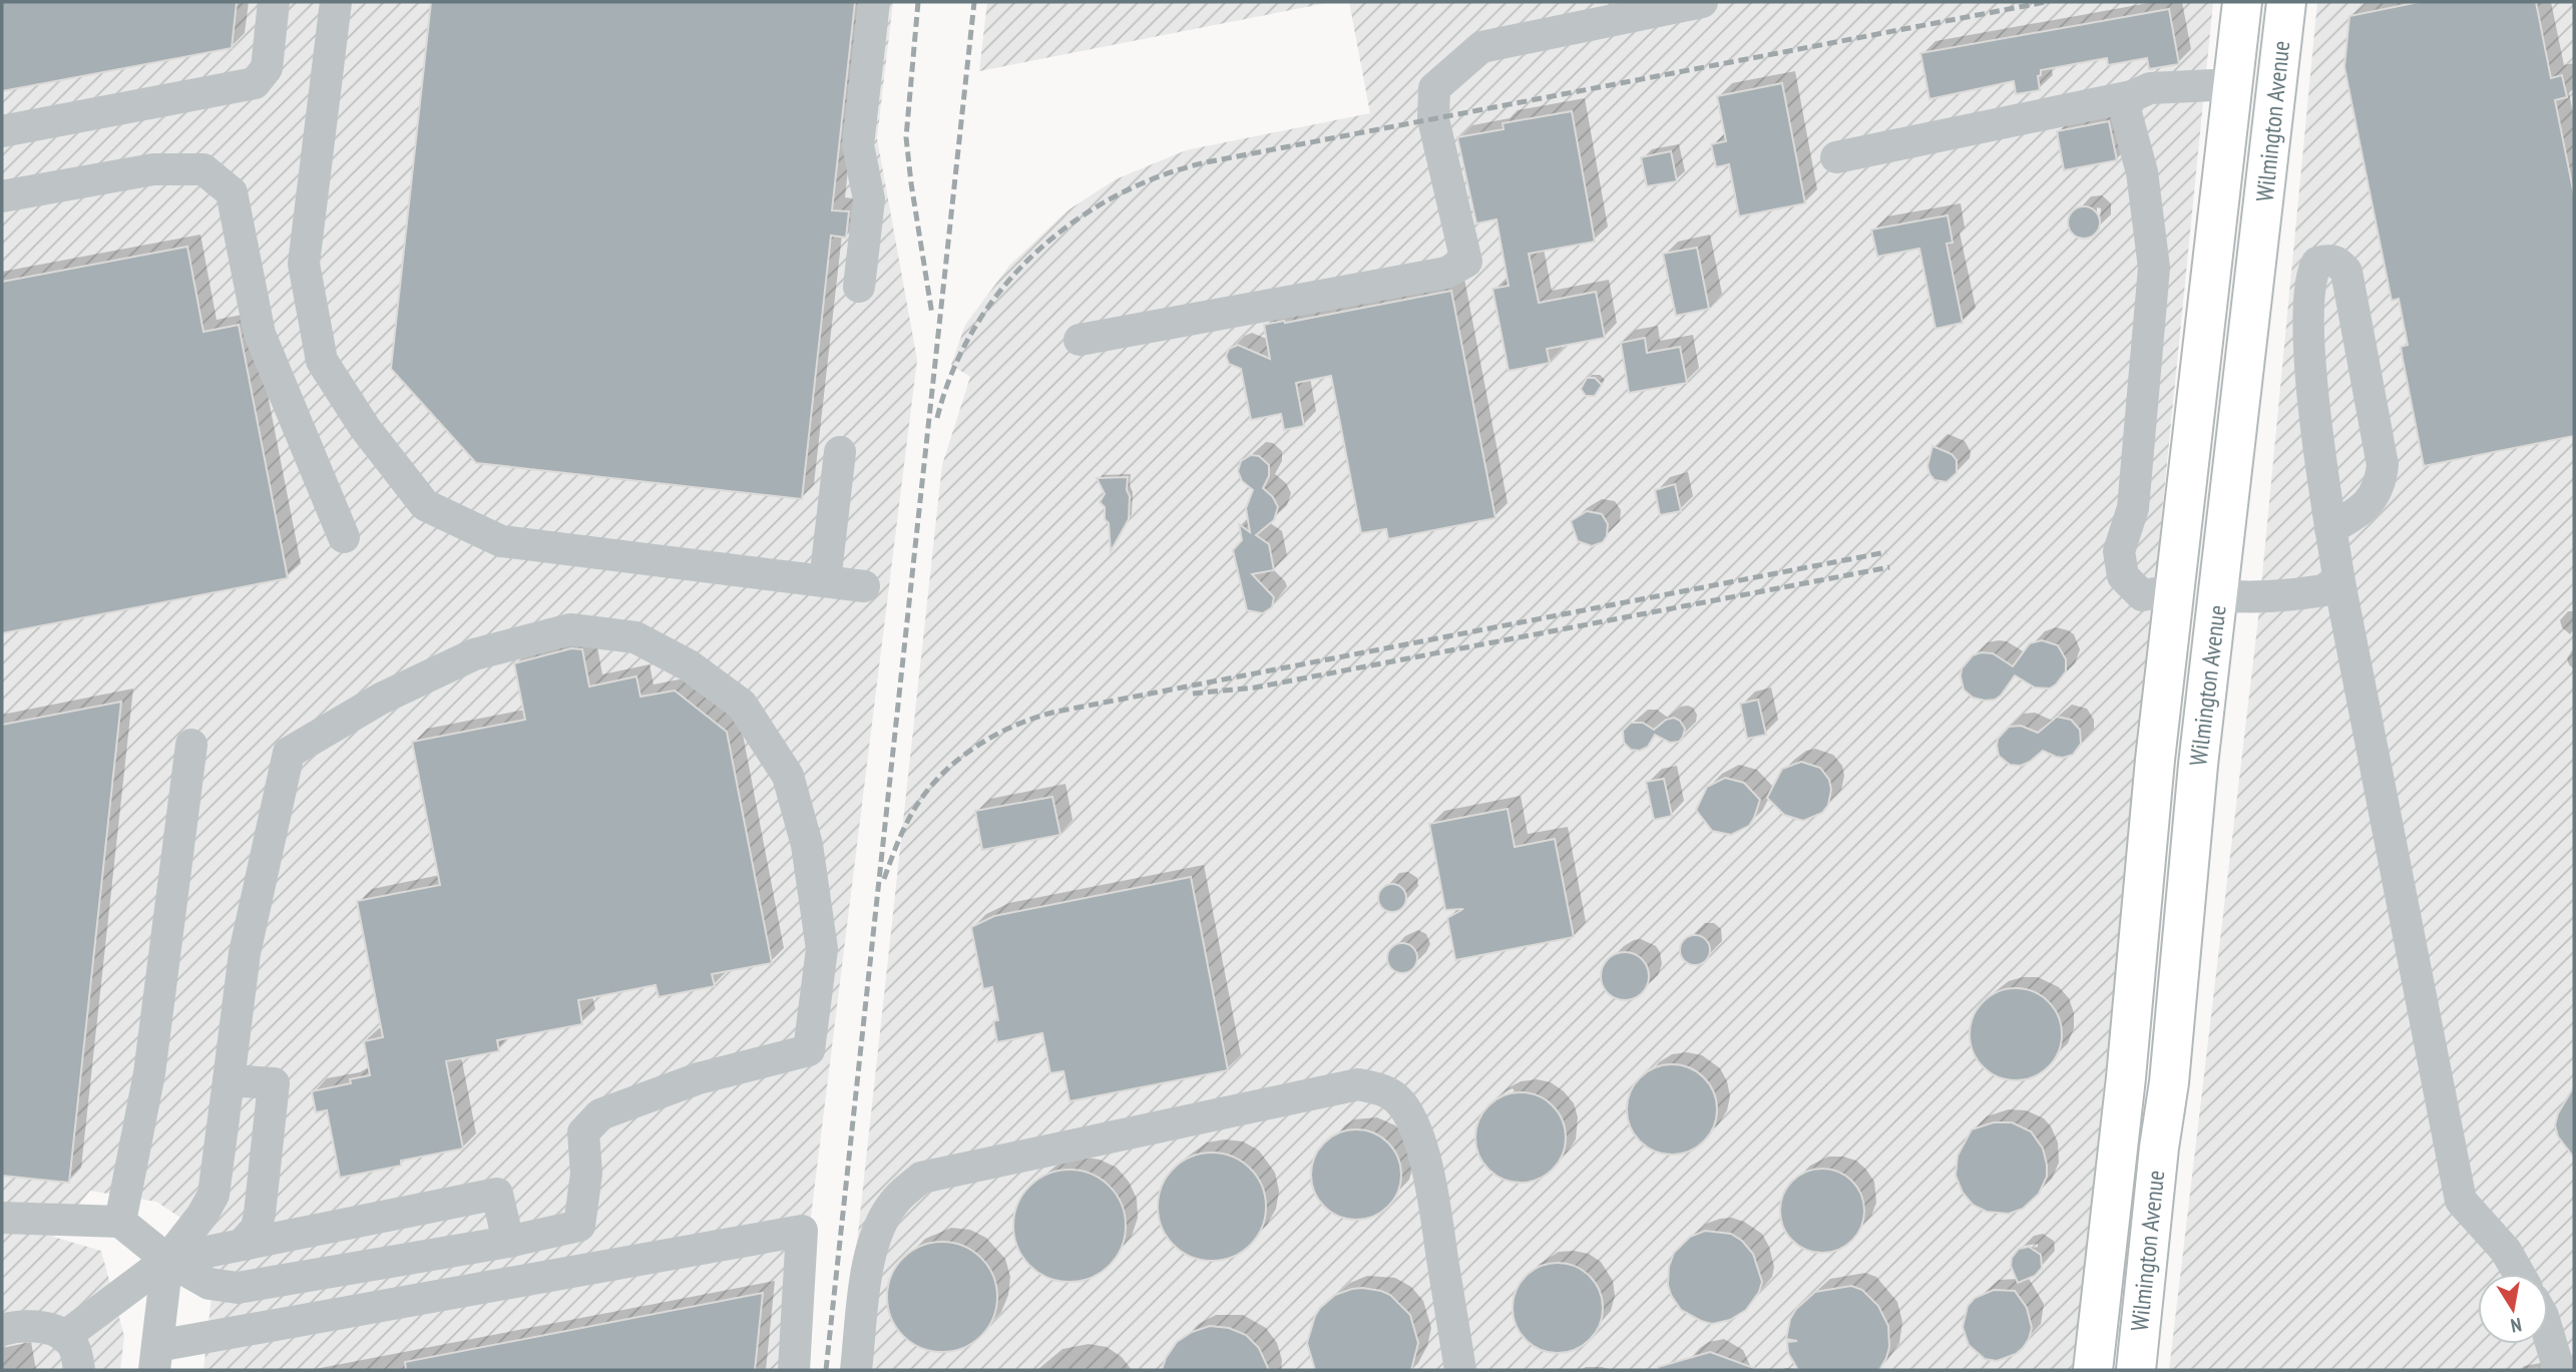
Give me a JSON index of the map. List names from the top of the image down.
{
  "streets": {
    "main road": ["Wilmington Avenue"]
  },
  "north": "bottom"
}
